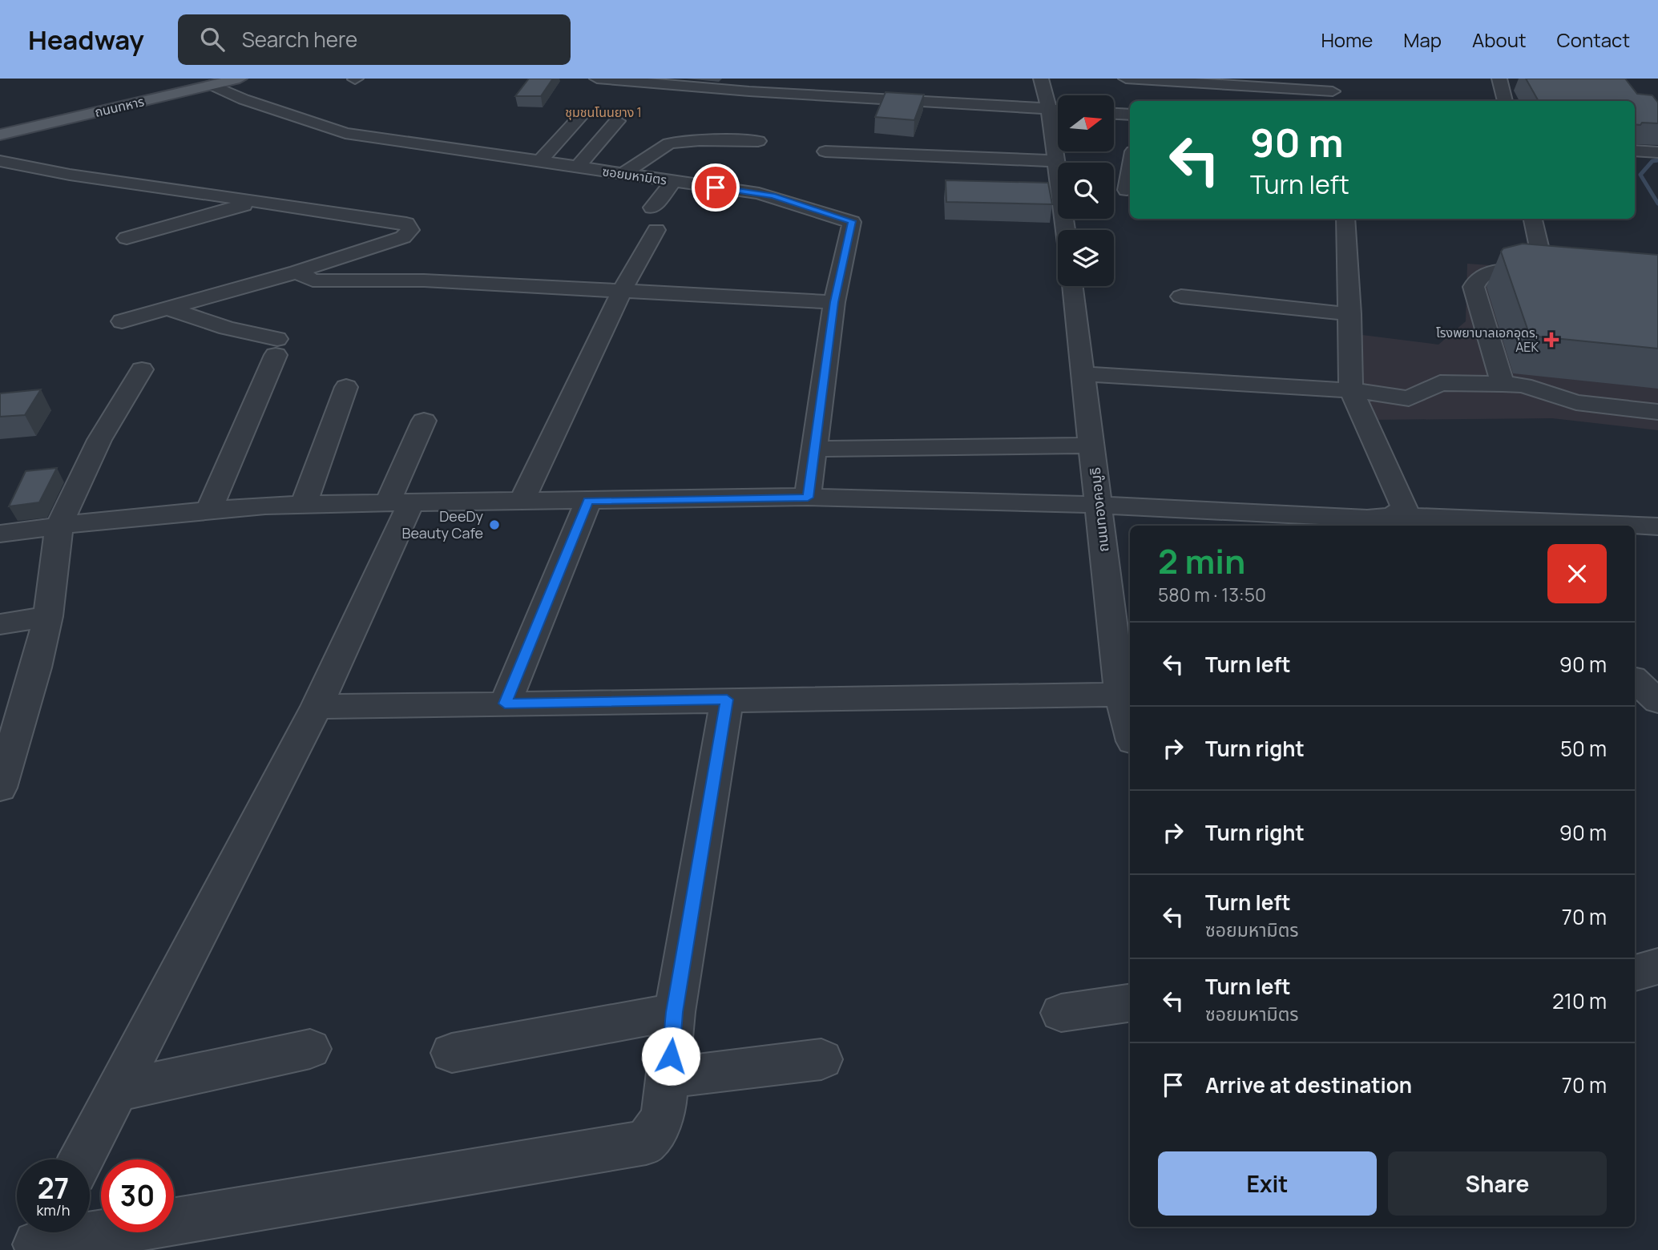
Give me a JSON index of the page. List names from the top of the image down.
{
  "streets": {
    "main road": ["ถนนทหาร"],
    "street": ["ซอยมหามิตร", "ถนนทองคอมูธิ"]
  },
  "crossings": [
    ["ถนนทหาร", "ซอยมหามิตร"]
  ],
  "districts": ["ชุมชนโนนยาง 1"],
  "places": {
    "health": ["โรงพยาบาลเอกอุดร, AEK"],
    "other": ["DeeDy Beauty Cafe"]
  },
  "north": "right",
  "page": {
    "header": "Headway",
    "search": "Search here",
    "nav": [
      "Home",
      "Map",
      "About",
      "Contact"
    ],
    "turn": ["90 m", "Turn left"],
    "heading": ["2 min", "580 m · 13:50"],
    "list": [
      {
        "name": "Turn left",
        "value": "90 m"
      },
      {
        "name": "Turn right",
        "value": "50 m"
      },
      {
        "name": "Turn right",
        "value": "90 m"
      },
      {
        "name": "Turn left",
        "note": "ซอยมหามิตร",
        "value": "70 m"
      },
      {
        "name": "Turn left",
        "note": "ซอยมหามิตร",
        "value": "210 m"
      },
      {
        "name": "Arrive at destination",
        "value": "70 m"
      }
    ],
    "buttons": ["Exit", "Share"],
    "speed": "27 km/h",
    "limit": "30"
  }
}
